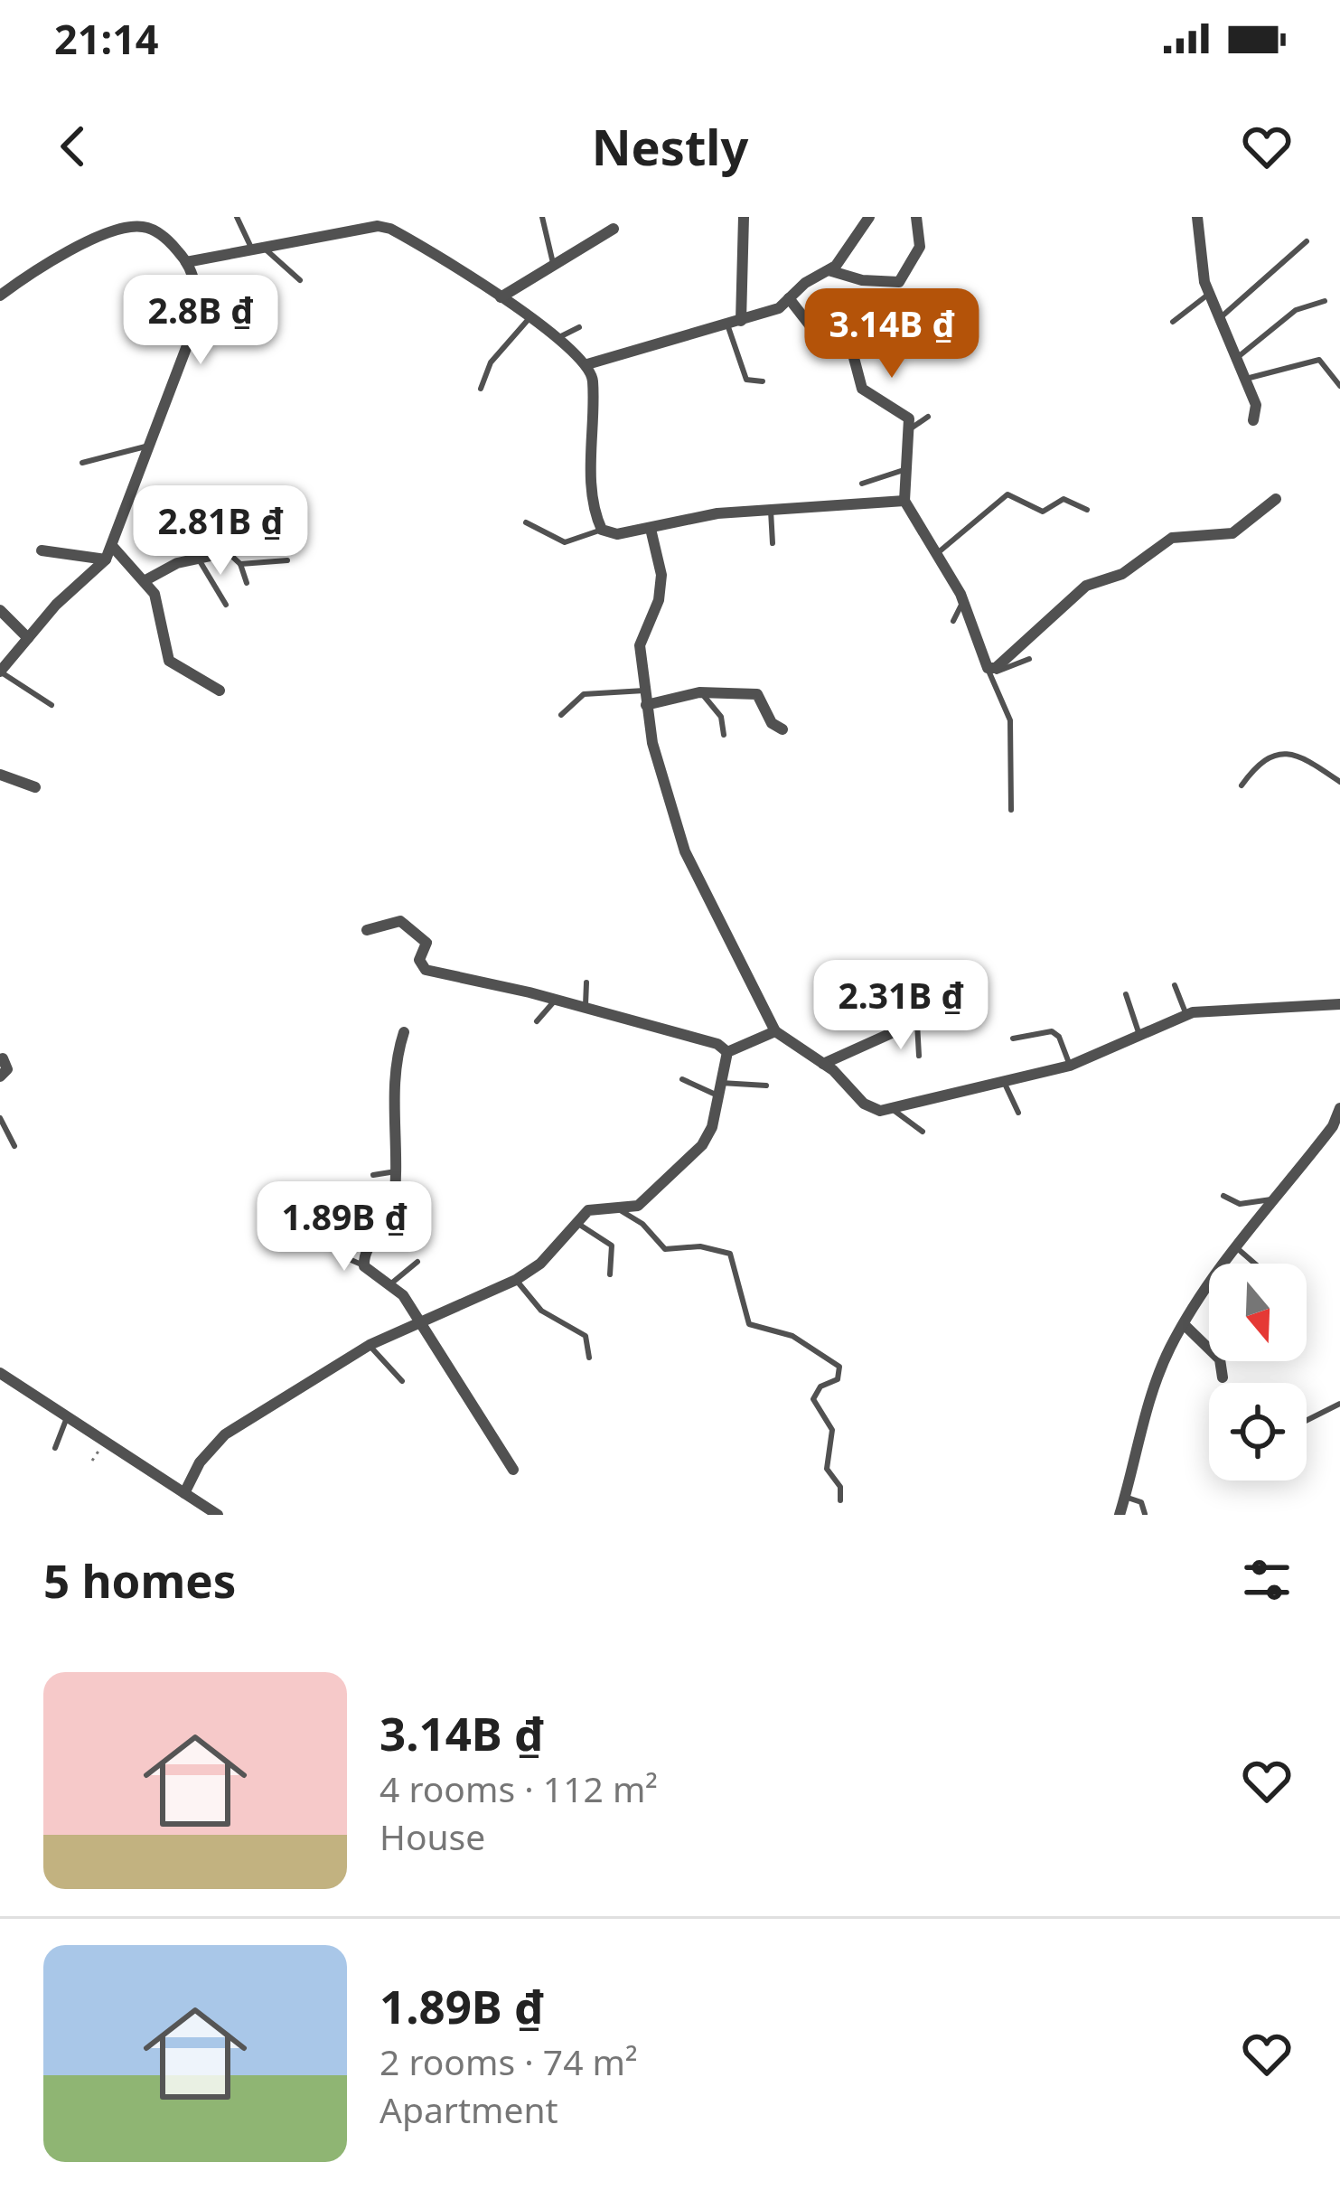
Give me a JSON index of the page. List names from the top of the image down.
{
  "north": "bottom",
  "page": {
    "status": "21:14",
    "header": "Nestly",
    "price": [
      "2.8B ₫",
      "3.14B ₫",
      "2.81B ₫",
      "2.31B ₫",
      "1.89B ₫"
    ],
    "heading": "5 homes",
    "list": [
      {
        "name": "3.14B ₫",
        "note": "4 rooms · 112 m² · House"
      },
      {
        "name": "1.89B ₫",
        "note": "2 rooms · 74 m² · Apartment"
      }
    ]
  }
}
